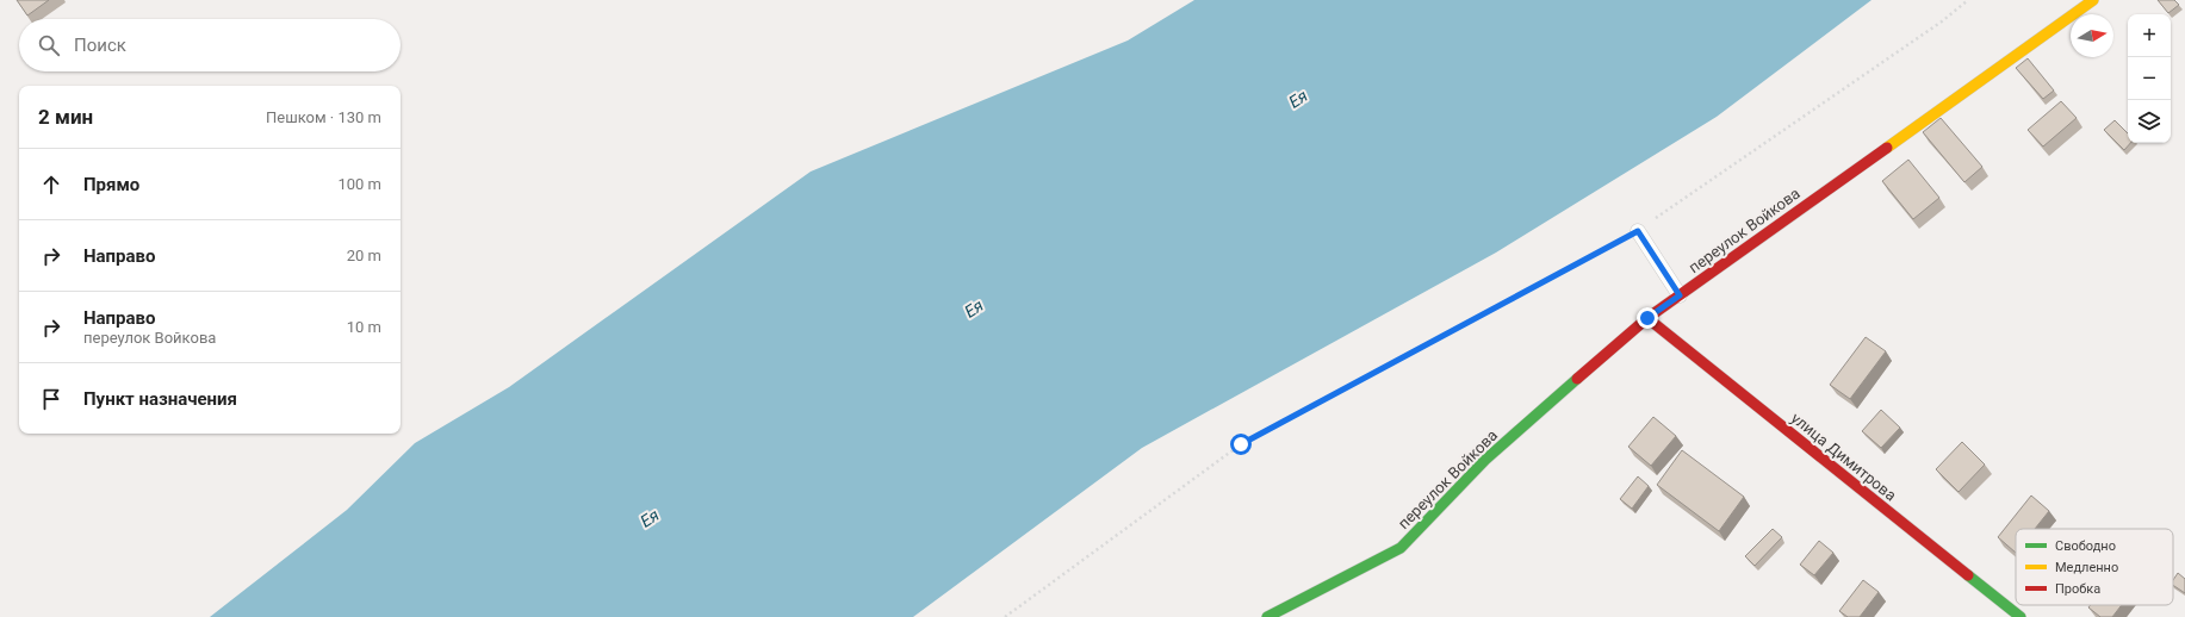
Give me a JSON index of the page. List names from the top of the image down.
{
  "streets": {
    "street": ["переулок Войкова", "улица Димитрова"]
  },
  "crossings": [
    ["переулок Войкова", "улица Димитрова"]
  ],
  "water": ["Ея"],
  "legend": ["Свободно", "Медленно", "Пробка"],
  "north": "right",
  "page": {
    "map_buttons": ["+", "−"],
    "search": "Поиск",
    "heading": ["2 мин", "Пешком · 130 m"],
    "list": [
      ["Прямо", "100 m"],
      ["Направо", "20 m"],
      ["Направо", "переулок Войкова", "10 m"],
      "Пункт назначения"
    ]
  }
}
